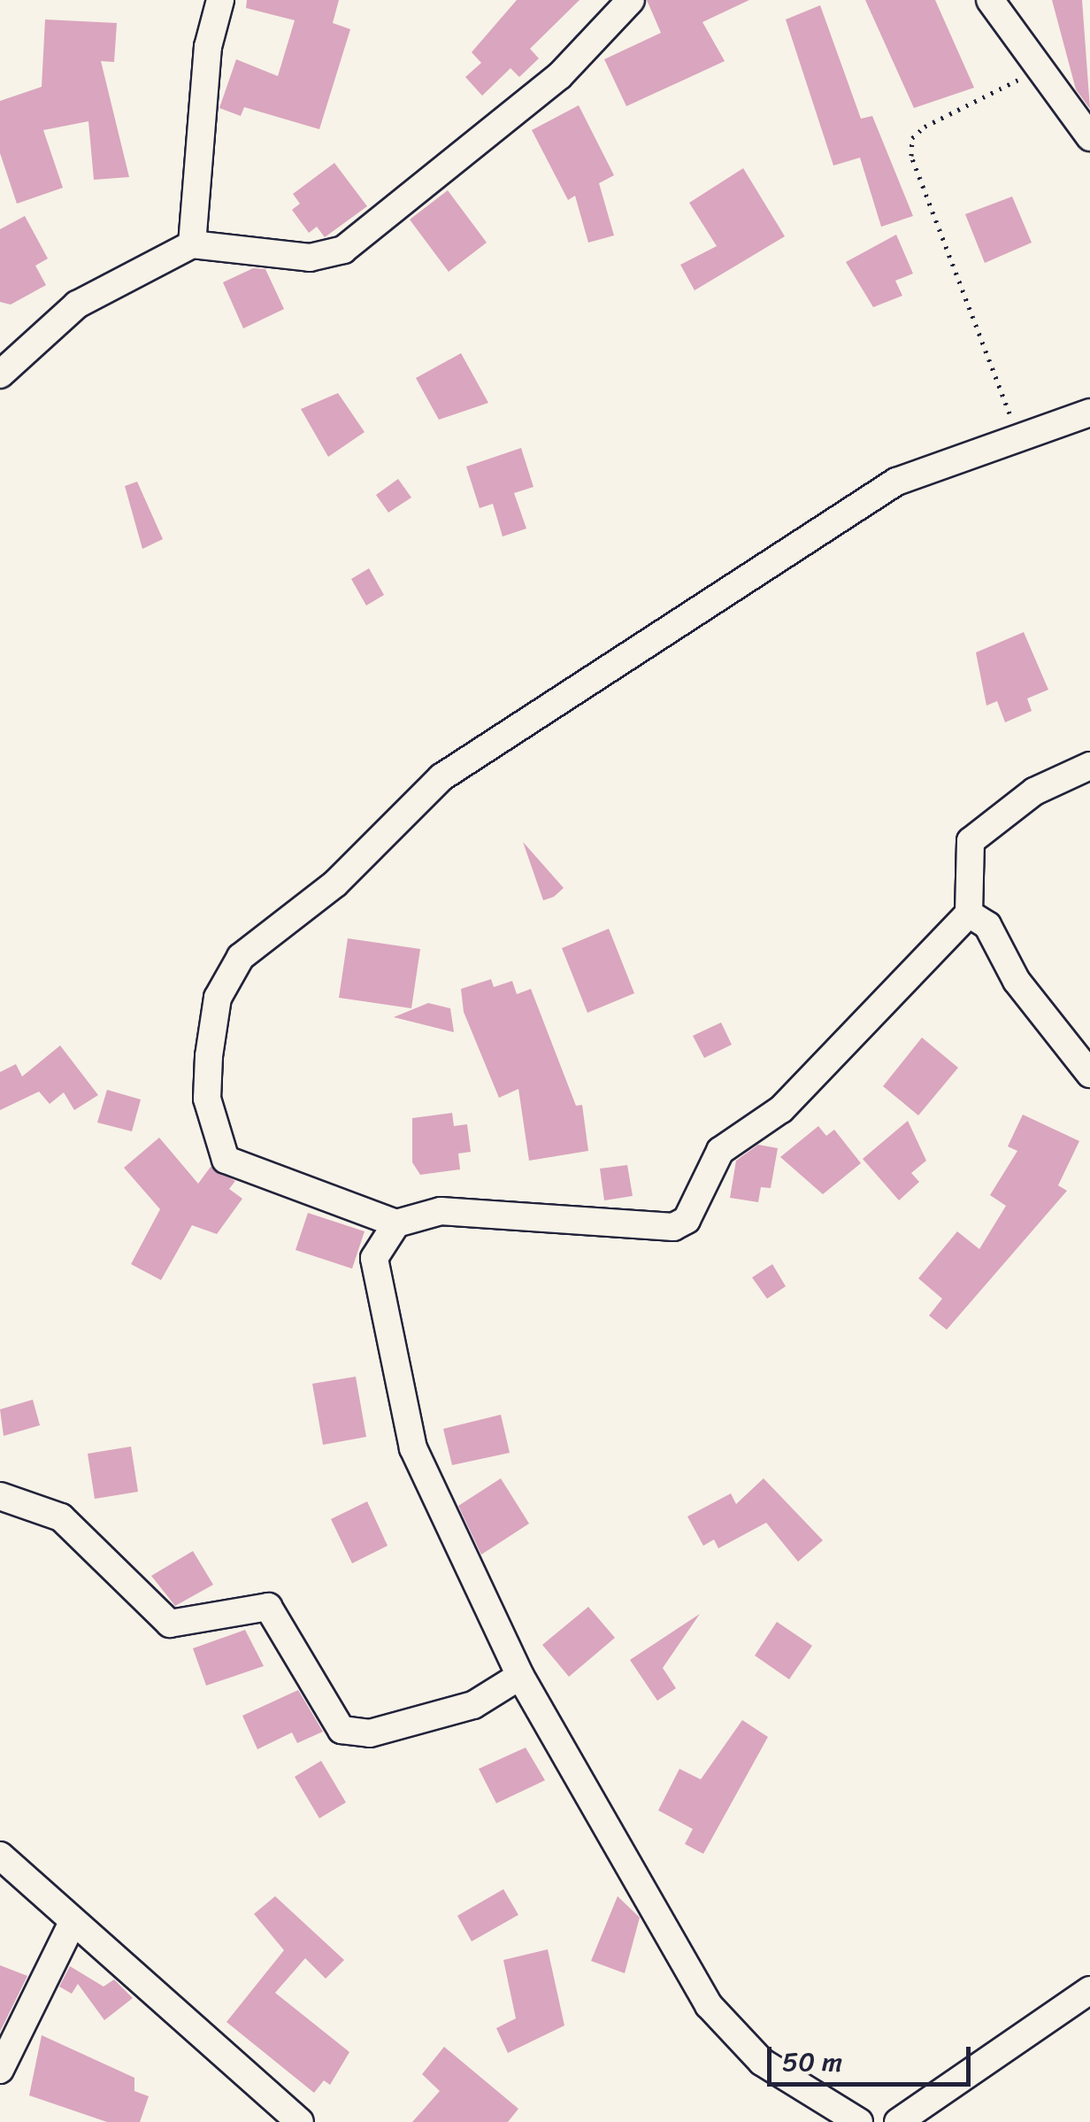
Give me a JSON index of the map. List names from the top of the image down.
{
  "scale_bar": "50 m"
}
